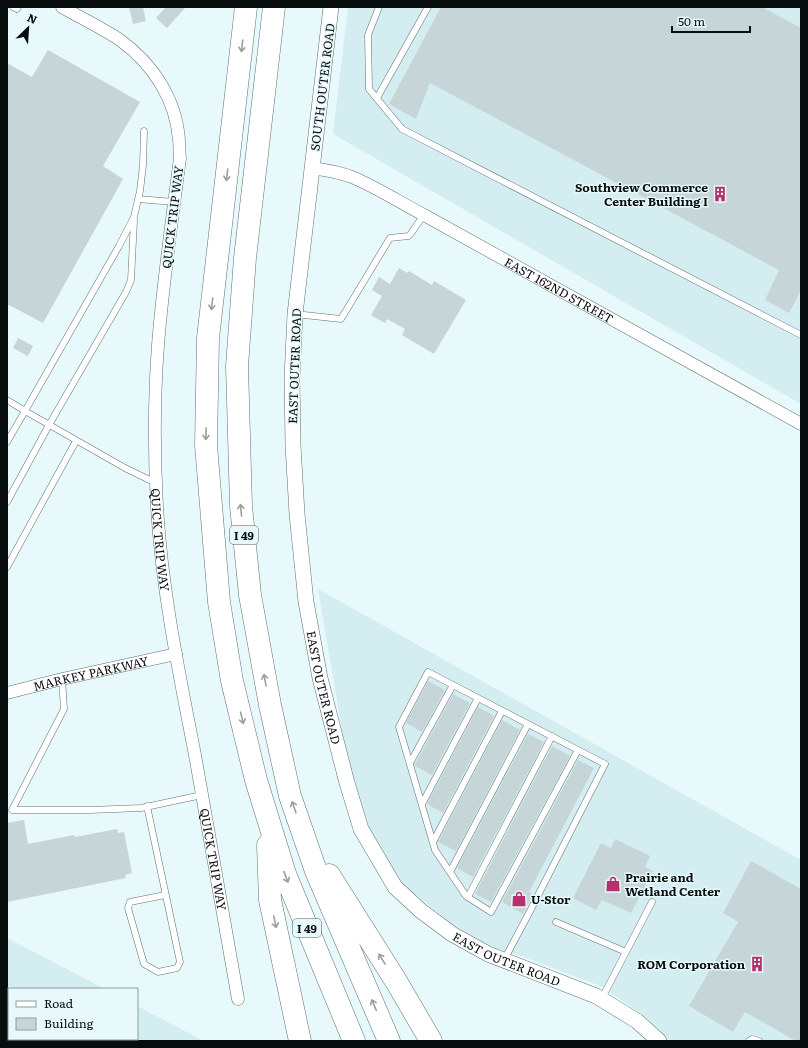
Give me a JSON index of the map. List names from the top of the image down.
{
  "streets": {
    "highway": ["I 49"],
    "street": [
      "SOUTH OUTER ROAD",
      "QUICK TRIP WAY",
      "EAST 162ND STREET",
      "EAST OUTER ROAD",
      "MARKEY PARKWAY"
    ]
  },
  "crossings": [
    ["SOUTH OUTER ROAD", "EAST 162ND STREET"],
    ["SOUTH OUTER ROAD", "EAST OUTER ROAD"],
    ["QUICK TRIP WAY", "MARKEY PARKWAY"],
    ["EAST 162ND STREET", "EAST OUTER ROAD"]
  ],
  "places": {
    "building": ["Southview Commerce Center Building I", "ROM Corporation"],
    "shop": ["Prairie and Wetland Center", "U-Stor"]
  },
  "legend": ["Road", "Building"],
  "scale_bar": "50 m",
  "north": "top right"
}
